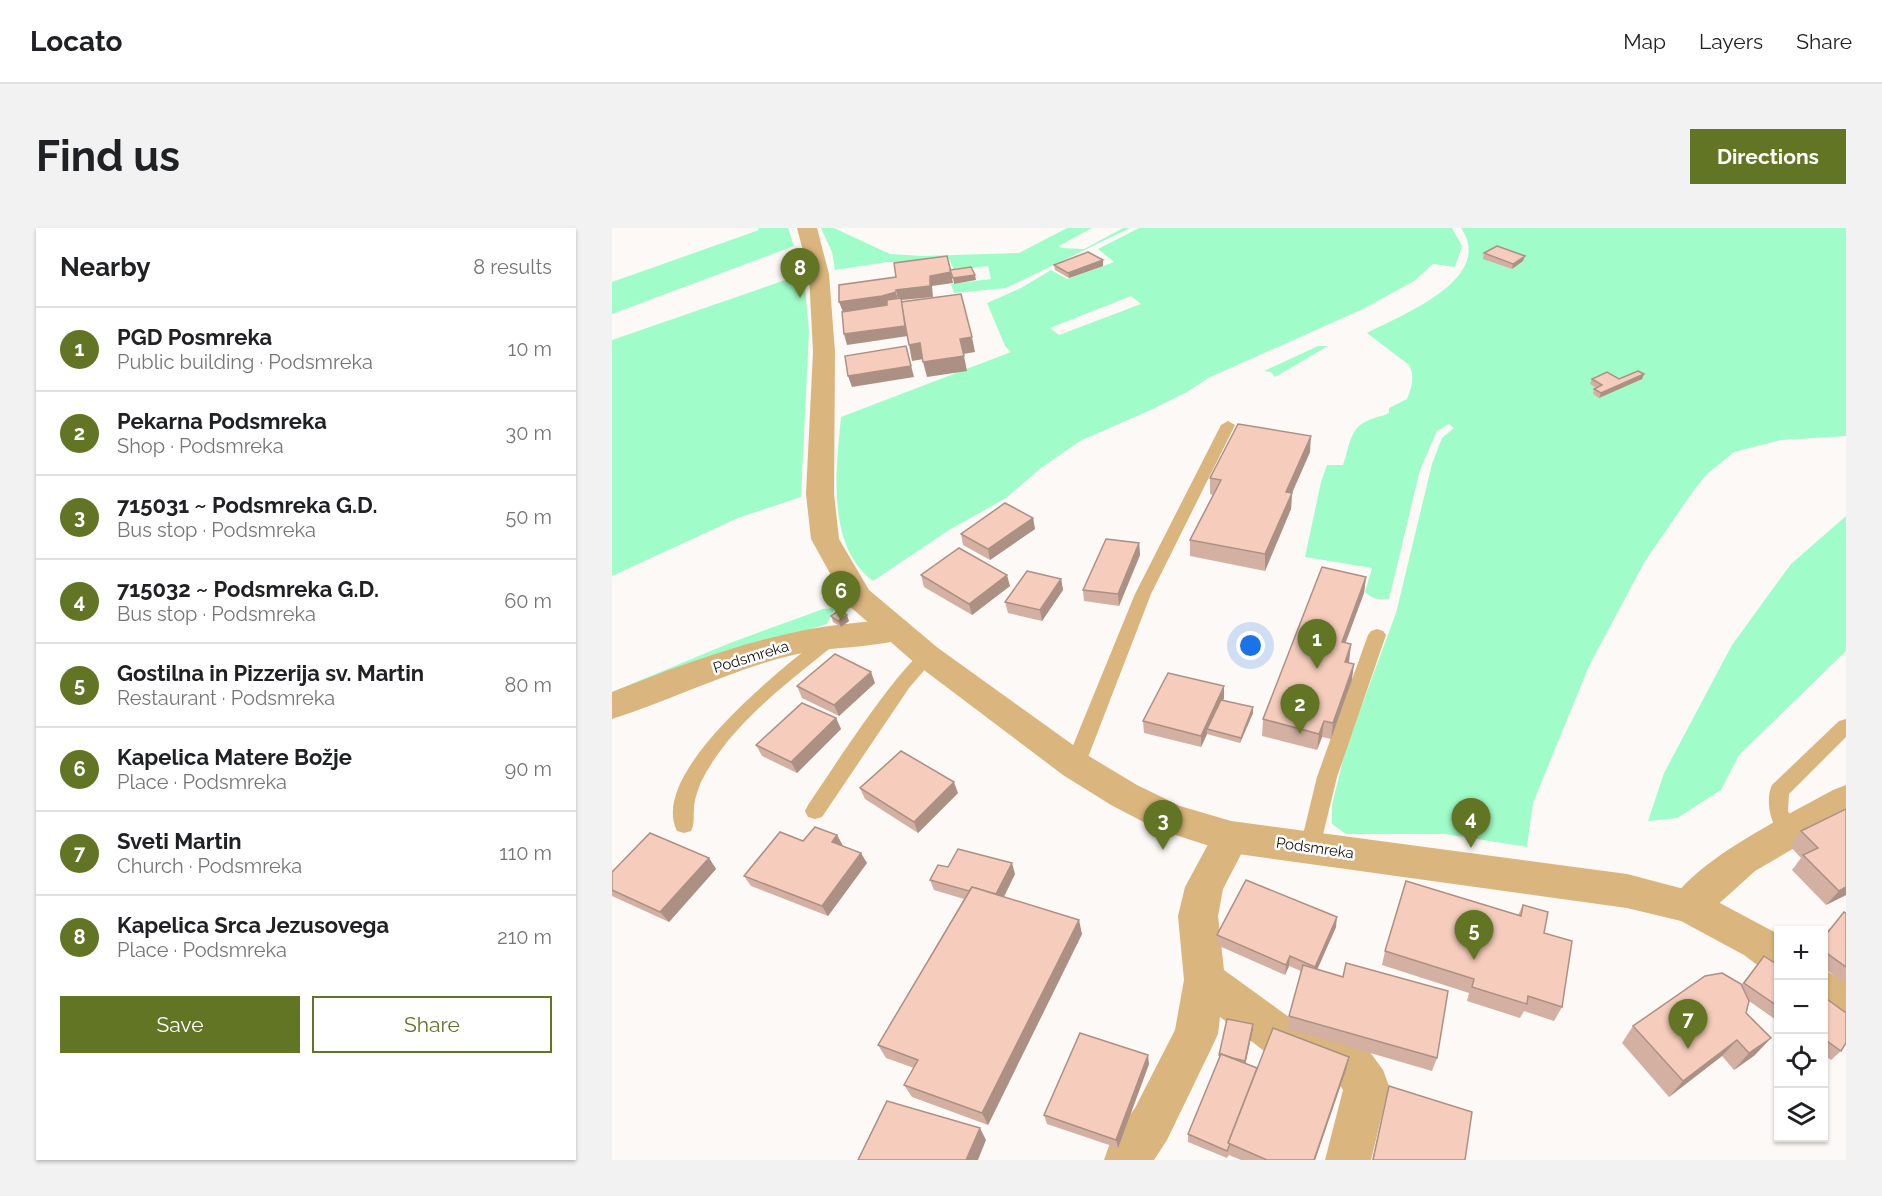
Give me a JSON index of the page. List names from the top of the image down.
{
  "streets": {
    "street": ["Podsmreka"]
  },
  "page": {
    "header": "Locato",
    "nav": ["Map", "Layers", "Share"],
    "buttons": [
      "Directions",
      ["Save", "Share"]
    ],
    "title": "Find us",
    "heading": ["Nearby", "8 results"],
    "pins": [
      "8",
      "6",
      "1",
      "2",
      "4",
      "3",
      "5",
      "7"
    ],
    "list": [
      {
        "mark": "1",
        "name": "PGD Posmreka",
        "note": "Public building · Podsmreka",
        "value": "10 m"
      },
      {
        "mark": "2",
        "name": "Pekarna Podsmreka",
        "note": "Shop · Podsmreka",
        "value": "30 m"
      },
      {
        "mark": "3",
        "name": "715031 ~ Podsmreka G.D.",
        "note": "Bus stop · Podsmreka",
        "value": "50 m"
      },
      {
        "mark": "4",
        "name": "715032 ~ Podsmreka G.D.",
        "note": "Bus stop · Podsmreka",
        "value": "60 m"
      },
      {
        "mark": "5",
        "name": "Gostilna in Pizzerija sv. Martin",
        "note": "Restaurant · Podsmreka",
        "value": "80 m"
      },
      {
        "mark": "6",
        "name": "Kapelica Matere Božje",
        "note": "Place · Podsmreka",
        "value": "90 m"
      },
      {
        "mark": "7",
        "name": "Sveti Martin",
        "note": "Church · Podsmreka",
        "value": "110 m"
      },
      {
        "mark": "8",
        "name": "Kapelica Srca Jezusovega",
        "note": "Place · Podsmreka",
        "value": "210 m"
      }
    ],
    "map_buttons": ["+", "−"]
  }
}
